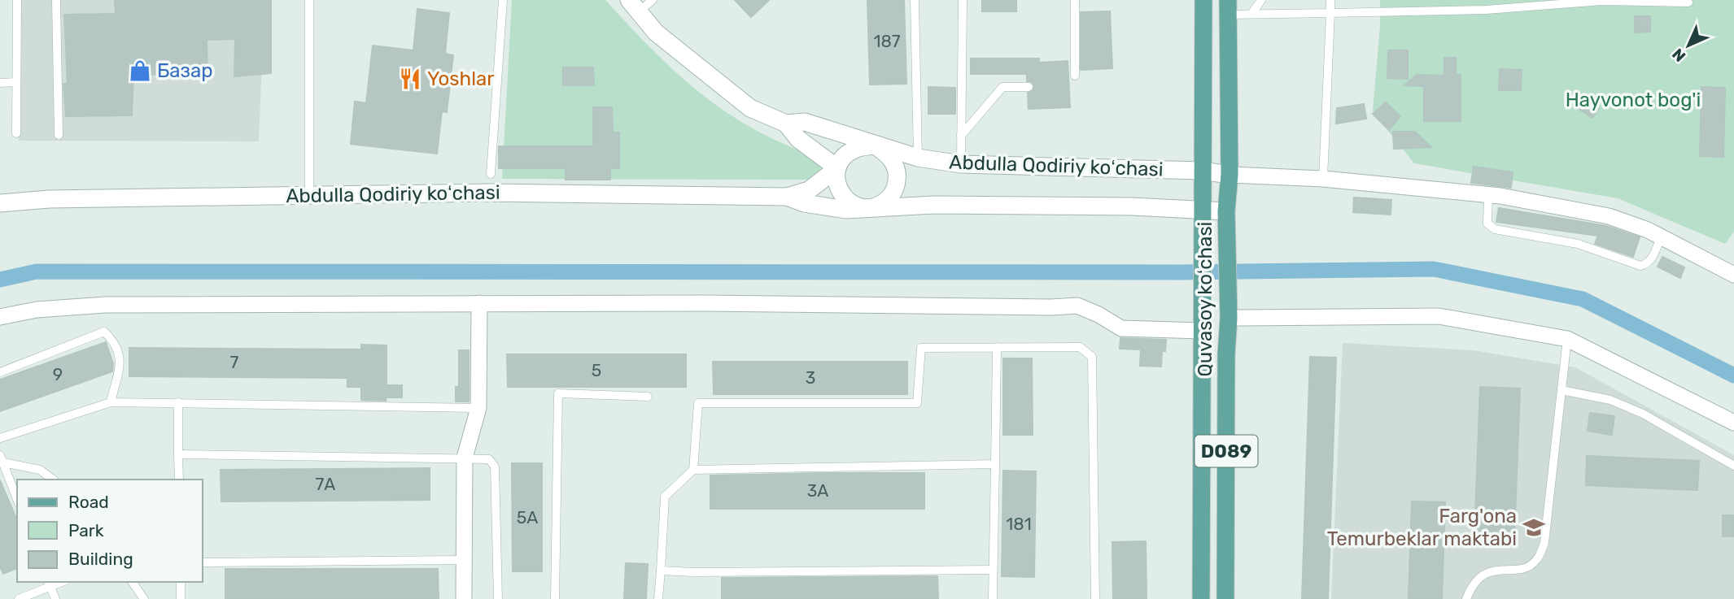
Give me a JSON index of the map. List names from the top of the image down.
{
  "streets": {
    "main road": ["Quvasoy koʻchasi", "D089"],
    "street": ["Abdulla Qodiriy koʻchasi"]
  },
  "crossings": [
    ["Abdulla Qodiriy koʻchasi", "Quvasoy koʻchasi"]
  ],
  "parks": ["Hayvonot bog'i"],
  "places": {
    "shop": ["Базар"],
    "restaurant": ["Yoshlar"],
    "school or university": ["Farg'ona Temurbeklar maktabi"]
  },
  "house_numbers": [
    "187",
    "7",
    "5",
    "9",
    "3",
    "7А",
    "3А",
    "5А",
    "181"
  ],
  "legend": ["Road", "Park", "Building"],
  "north": "bottom left"
}
